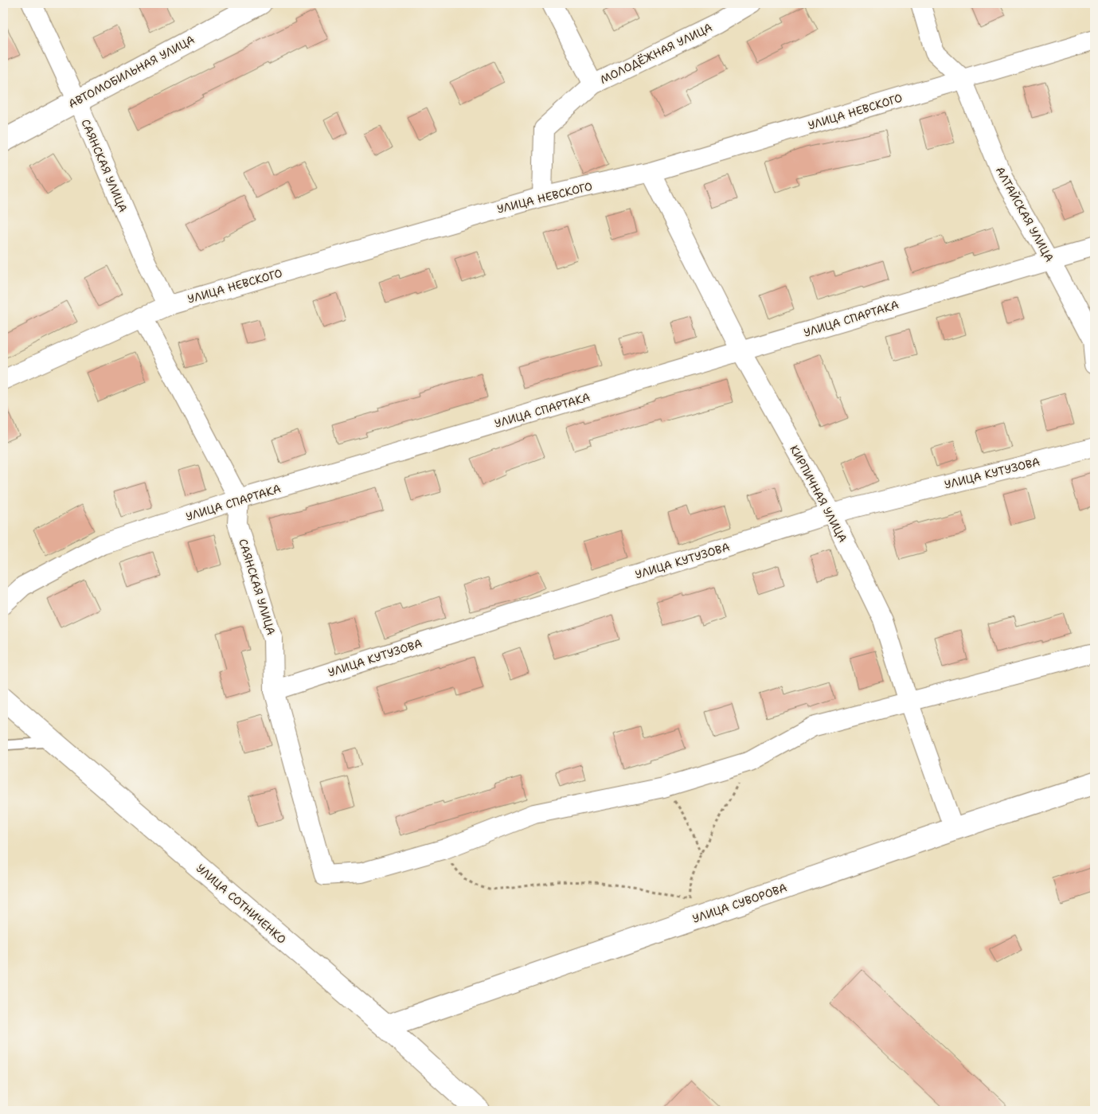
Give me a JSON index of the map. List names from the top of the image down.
{
  "streets": {
    "street": [
      "МОЛОДЁЖНАЯ УЛИЦА",
      "АВТОМОБИЛЬНАЯ УЛИЦА",
      "УЛИЦА НЕВСКОГО",
      "САЯНСКАЯ УЛИЦА",
      "АЛТАЙСКАЯ УЛИЦА",
      "УЛИЦА СПАРТАКА",
      "УЛИЦА КУТУЗОВА",
      "КИРПИЧНАЯ УЛИЦА",
      "УЛИЦА СУВОРОВА",
      "УЛИЦА СОТНИЧЕНКО"
    ]
  },
  "crossings": [
    ["МОЛОДЁЖНАЯ УЛИЦА", "УЛИЦА НЕВСКОГО"],
    ["АВТОМОБИЛЬНАЯ УЛИЦА", "САЯНСКАЯ УЛИЦА"],
    ["УЛИЦА НЕВСКОГО", "САЯНСКАЯ УЛИЦА"],
    ["УЛИЦА НЕВСКОГО", "АЛТАЙСКАЯ УЛИЦА"],
    ["УЛИЦА НЕВСКОГО", "КИРПИЧНАЯ УЛИЦА"],
    ["САЯНСКАЯ УЛИЦА", "УЛИЦА СПАРТАКА"],
    ["САЯНСКАЯ УЛИЦА", "УЛИЦА КУТУЗОВА"],
    ["АЛТАЙСКАЯ УЛИЦА", "УЛИЦА СПАРТАКА"],
    ["УЛИЦА СПАРТАКА", "КИРПИЧНАЯ УЛИЦА"],
    ["УЛИЦА КУТУЗОВА", "КИРПИЧНАЯ УЛИЦА"],
    ["КИРПИЧНАЯ УЛИЦА", "УЛИЦА СУВОРОВА"],
    ["УЛИЦА СУВОРОВА", "УЛИЦА СОТНИЧЕНКО"]
  ]
}
